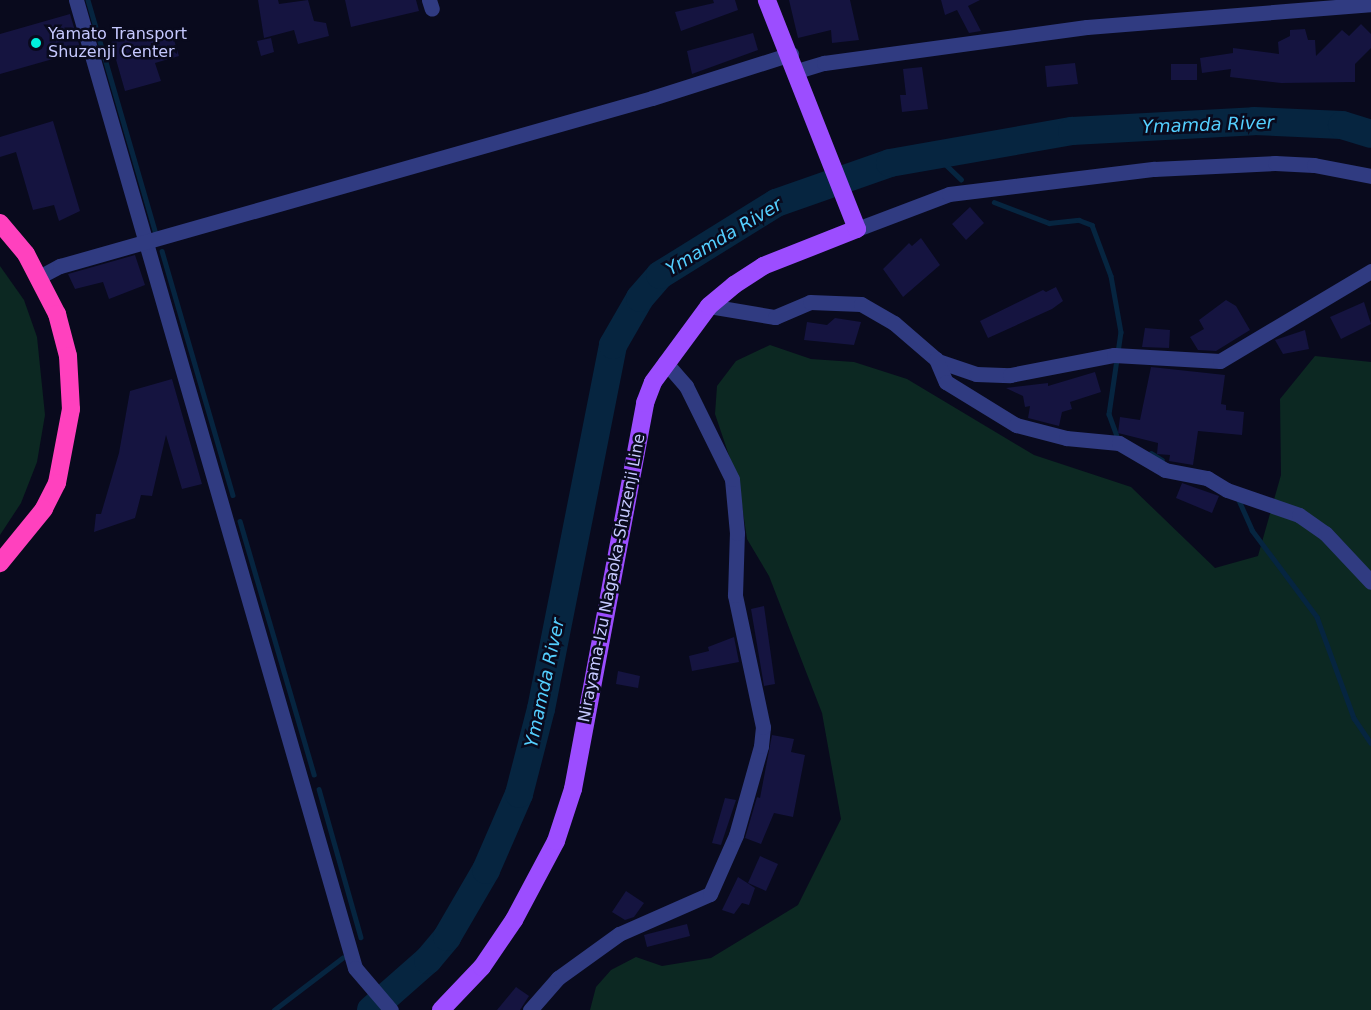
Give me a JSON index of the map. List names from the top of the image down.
{
  "streets": {
    "main road": ["Nirayama-Izu Nagaoka-Shuzenji Line"]
  },
  "water": ["Ymamda River"],
  "places": ["Yamato Transport Shuzenji Center"]
}
